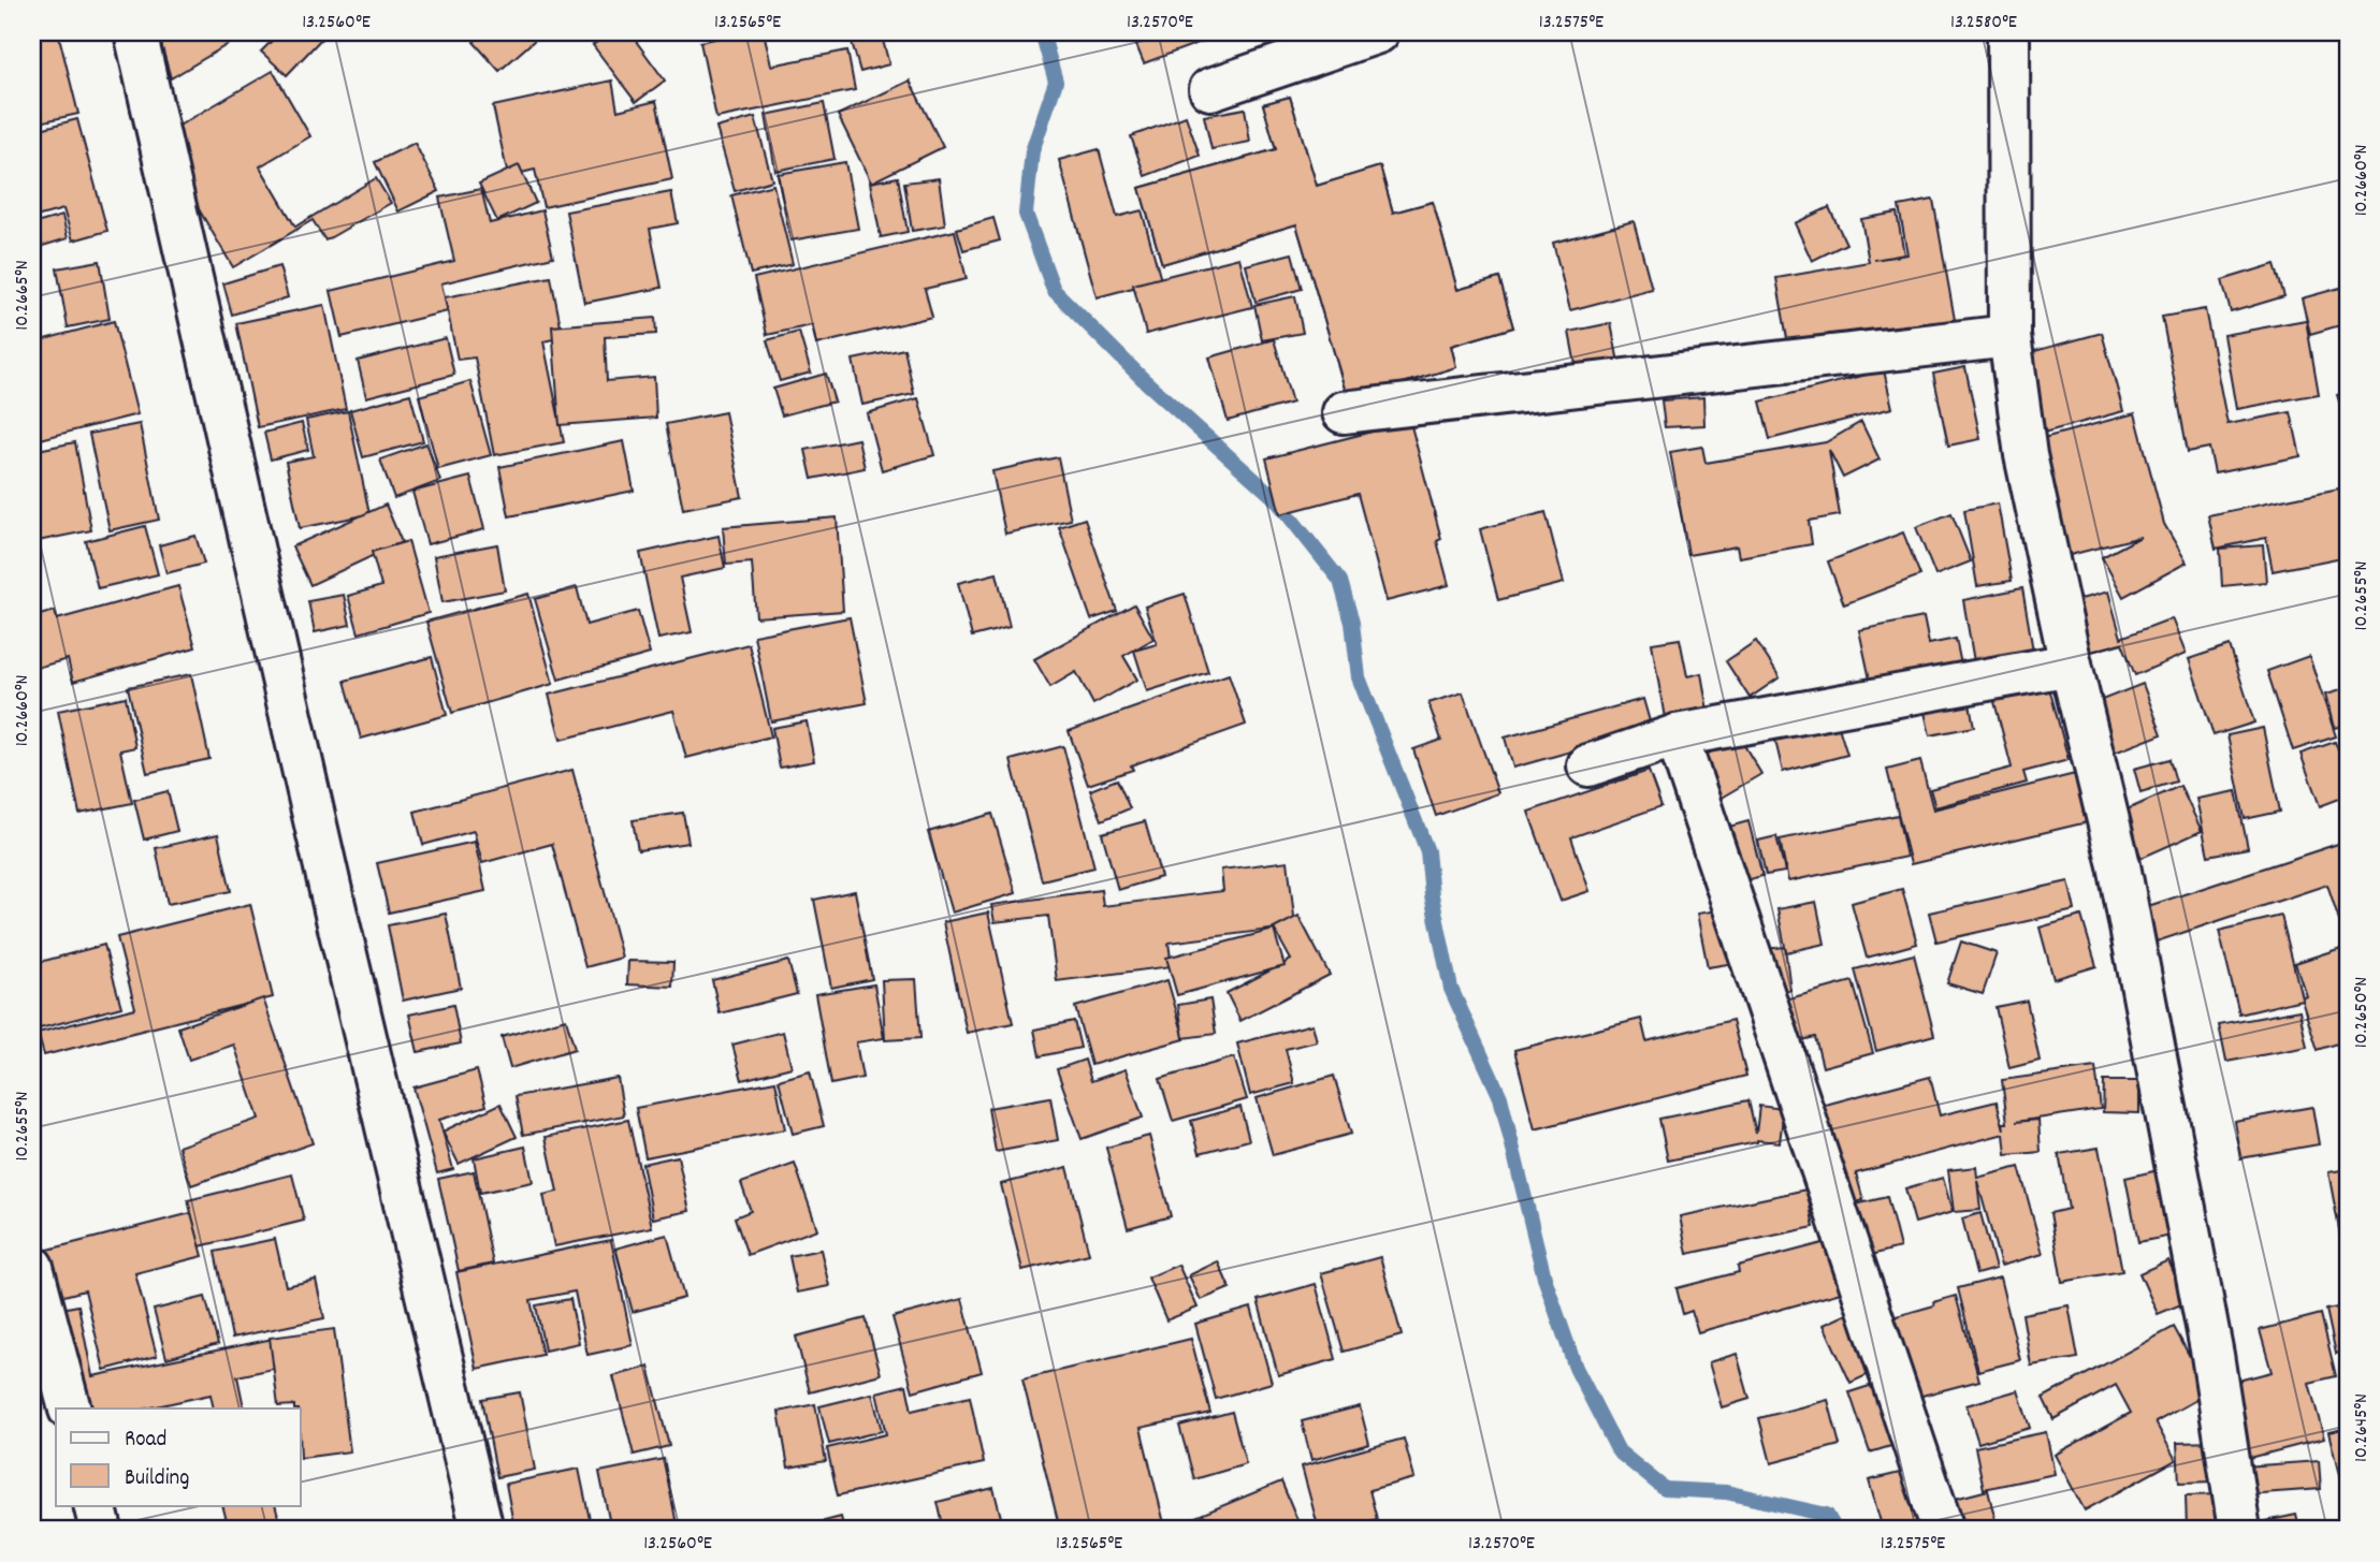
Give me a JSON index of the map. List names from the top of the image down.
{
  "legend": ["Road", "Building"],
  "coordinates": [
    "13.2560°E",
    "13.2565°E",
    "13.2570°E",
    "13.2575°E",
    "13.2580°E",
    "10.2660°N",
    "10.2665°N",
    "10.2655°N",
    "10.2650°N",
    "10.2645°N"
  ]
}
